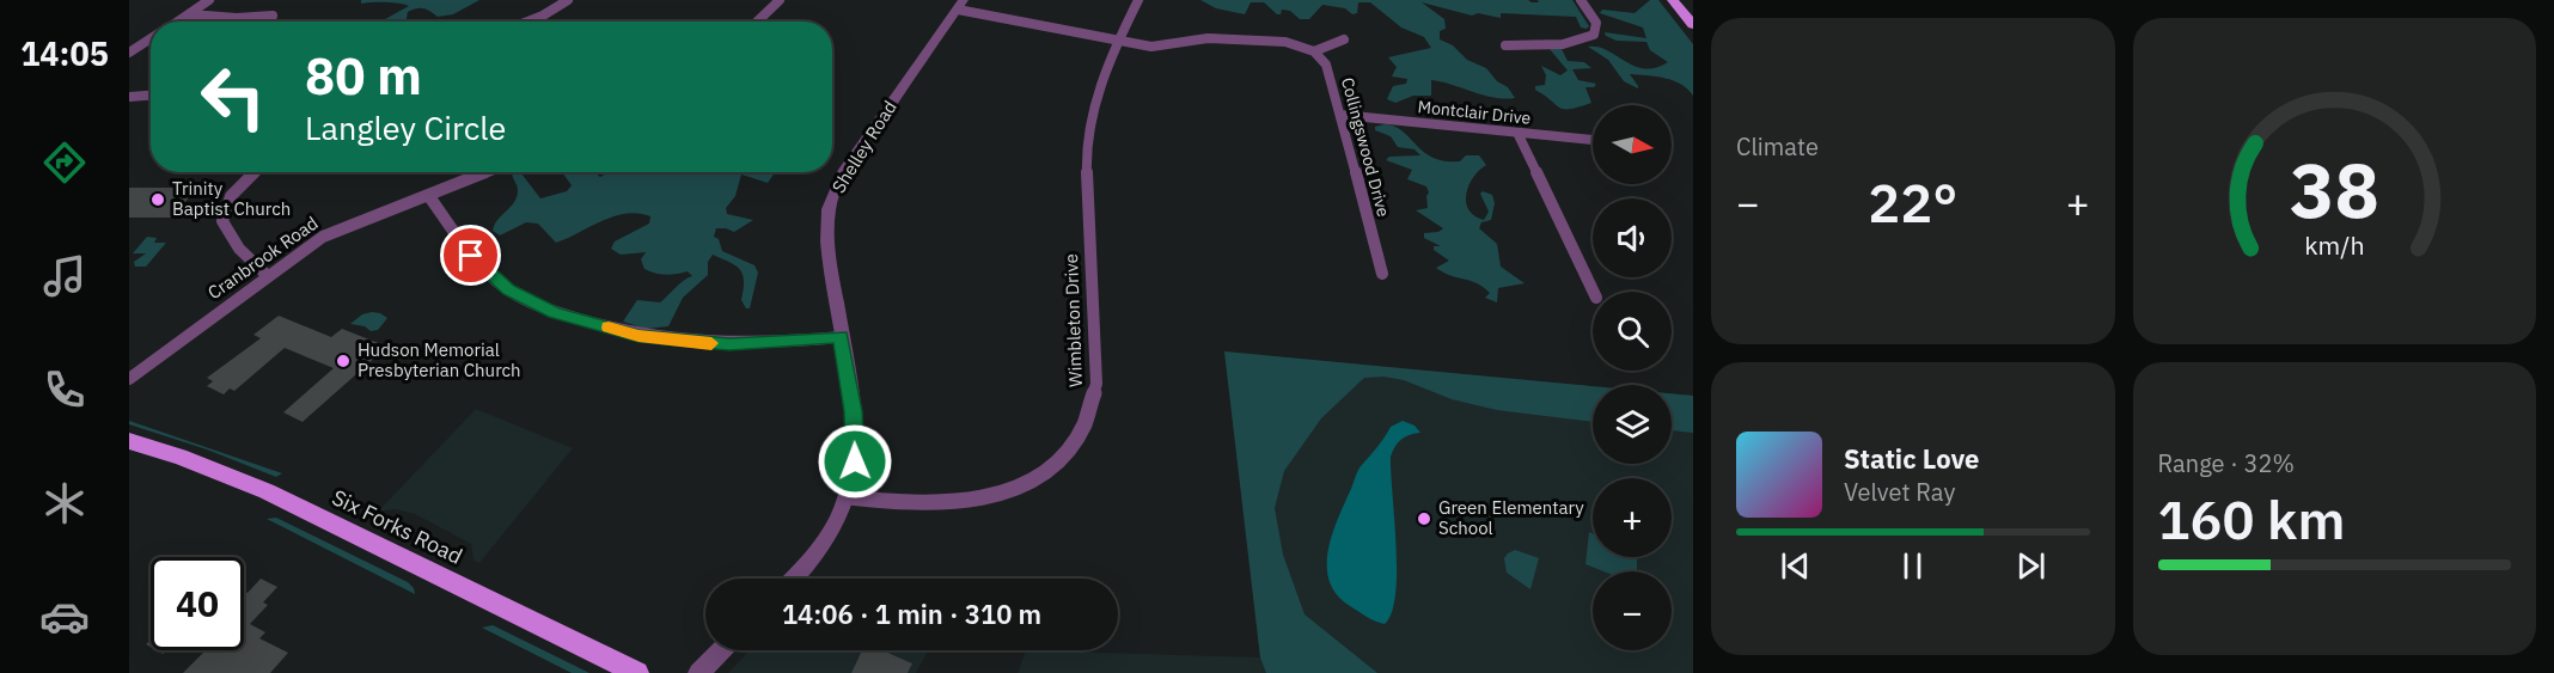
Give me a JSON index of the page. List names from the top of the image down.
{
  "streets": {
    "main road": ["Six Forks Road"],
    "street": [
      "Montclair Drive",
      "Shelley Road",
      "Collingswood Drive",
      "Cranbrook Road",
      "Wimbleton Drive"
    ]
  },
  "crossings": [
    ["Montclair Drive", "Collingswood Drive"],
    ["Shelley Road", "Wimbleton Drive"]
  ],
  "places": ["Trinity Baptist Church", "Hudson Memorial Presbyterian Church", "Green Elementary School"],
  "north": "right",
  "page": {
    "tabs": "14:05",
    "tile": [
      "Climate",
      ["Range · 32%", "160 km"]
    ],
    "turn": ["80 m", "Langley Circle"],
    "map_buttons": ["+", "−"],
    "heat": ["−", "22°", "+"],
    "song": ["Static Love", "Velvet Ray"],
    "limit": "40",
    "trip": "14:06 · 1 min · 310 m",
    "gauge": ["38", "km/h"]
  }
}
